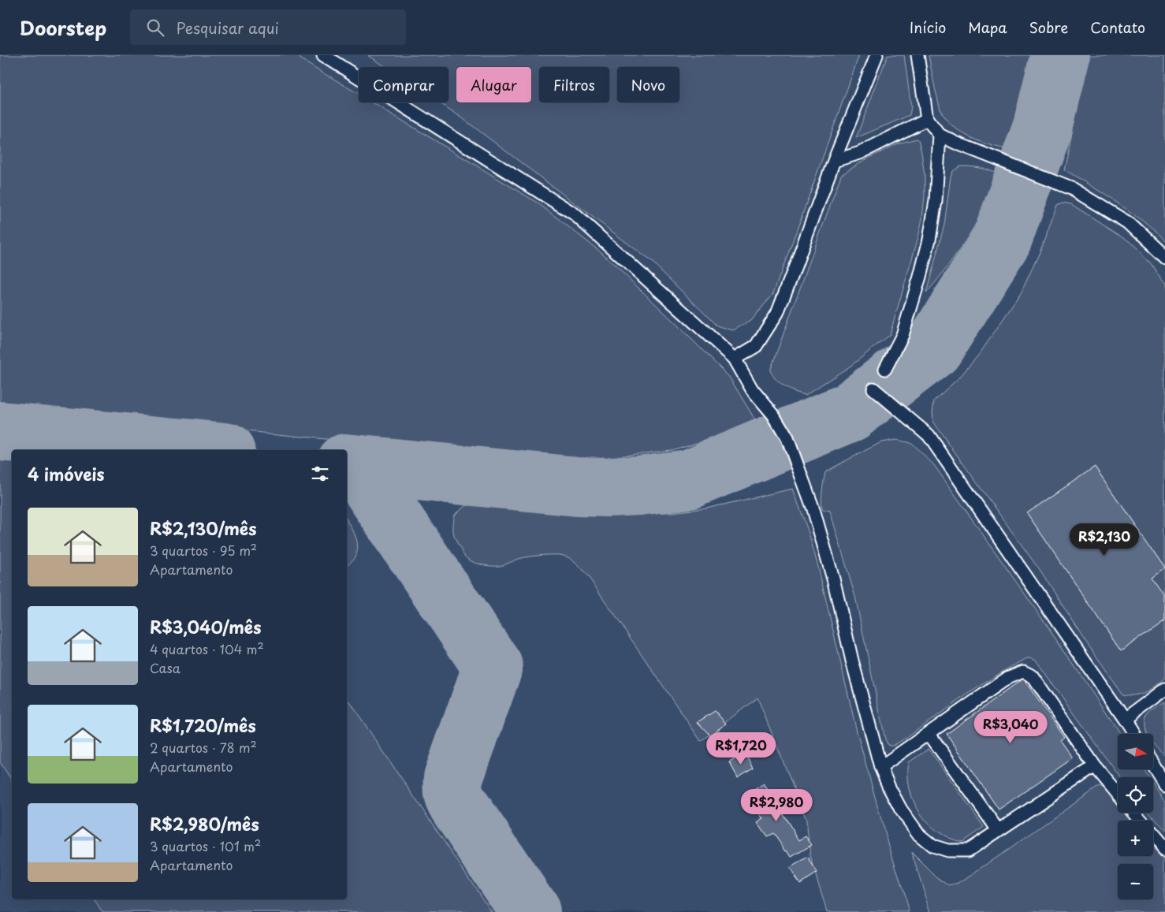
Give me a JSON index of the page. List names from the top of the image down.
{
  "north": "right",
  "page": {
    "header": "Doorstep",
    "search": "Pesquisar aqui",
    "nav": [
      "Início",
      "Mapa",
      "Sobre",
      "Contato"
    ],
    "chip": [
      "Comprar",
      "Alugar",
      "Filtros",
      "Novo"
    ],
    "heading": "4 imóveis",
    "list": [
      {
        "name": "R$2,130/mês",
        "note": "3 quartos · 95 m² · Apartamento"
      },
      {
        "name": "R$3,040/mês",
        "note": "4 quartos · 104 m² · Casa"
      },
      {
        "name": "R$1,720/mês",
        "note": "2 quartos · 78 m² · Apartamento"
      },
      {
        "name": "R$2,980/mês",
        "note": "3 quartos · 101 m² · Apartamento"
      }
    ],
    "price": [
      "R$2,130",
      "R$3,040",
      "R$1,720",
      "R$2,980"
    ],
    "map_buttons": ["+", "−"]
  }
}
